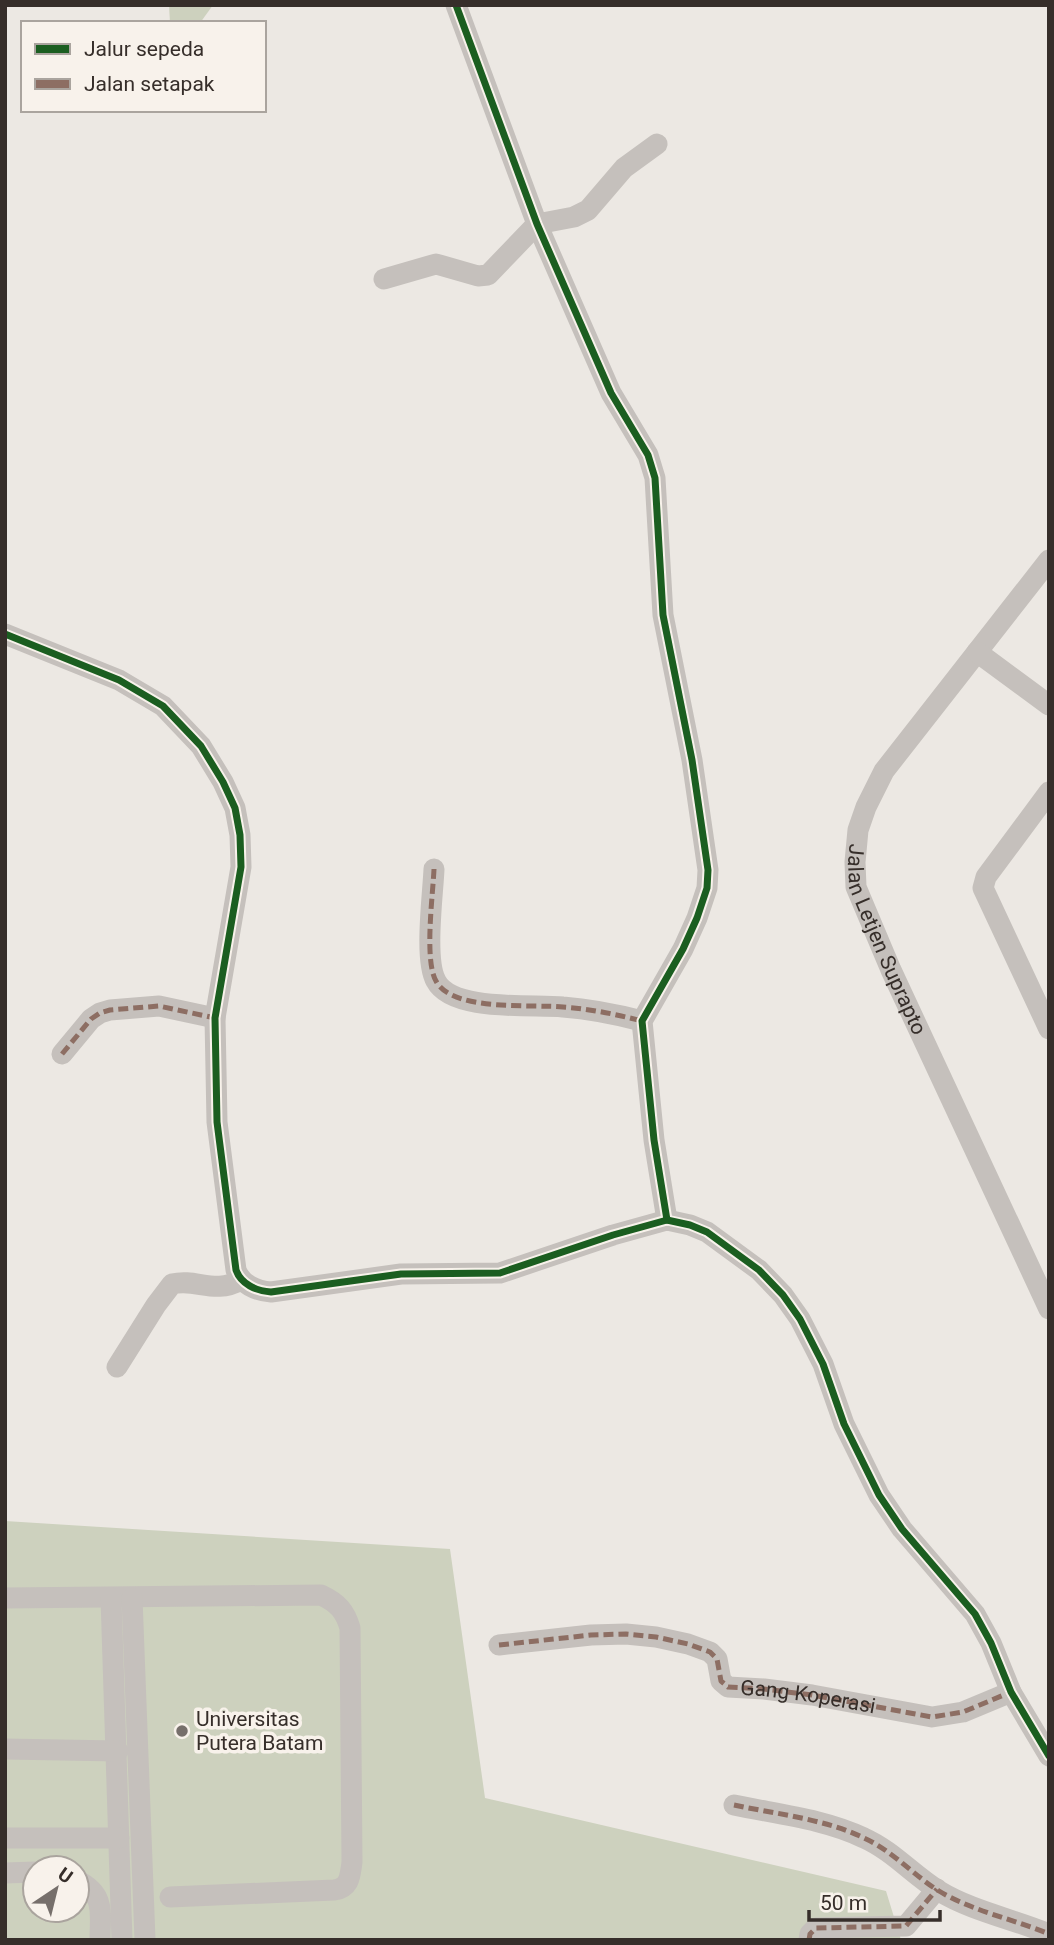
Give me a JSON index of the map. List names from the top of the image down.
{
  "streets": {
    "street": ["Jalan Letjen Suprapto", "Gang Koperasi"]
  },
  "places": ["Universitas Putera Batam"],
  "legend": ["Jalur sepeda", "Jalan setapak"],
  "scale_bar": "50 m",
  "north": "top right"
}
